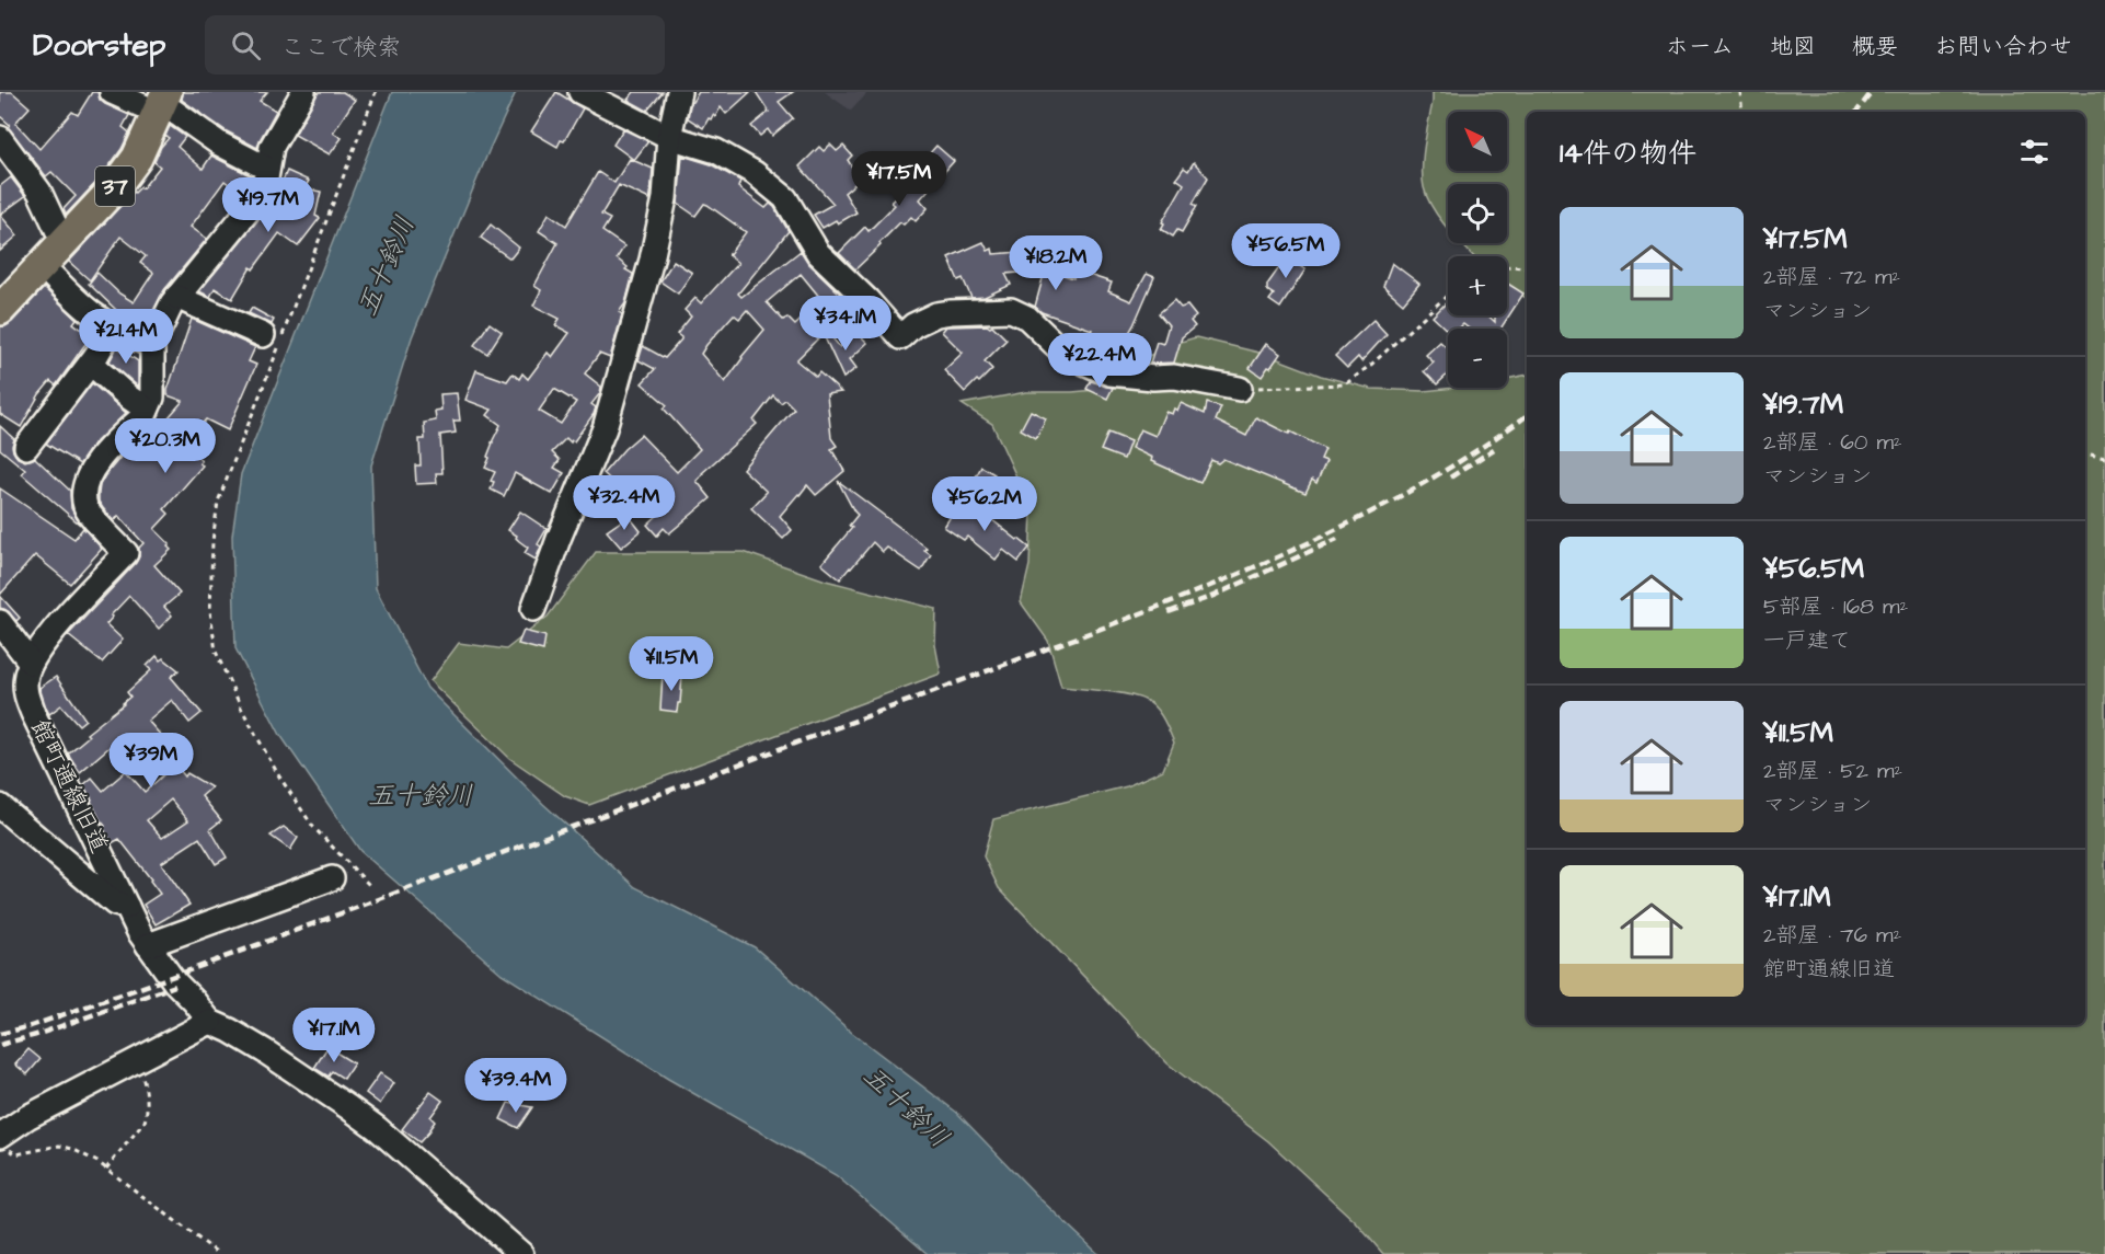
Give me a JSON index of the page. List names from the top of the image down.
{
  "streets": {
    "main road": ["37"],
    "street": ["館町通線旧道"]
  },
  "water": ["五十鈴川"],
  "north": "top left",
  "page": {
    "header": "Doorstep",
    "search": "ここで検索",
    "nav": [
      "ホーム",
      "地図",
      "概要",
      "お問い合わせ"
    ],
    "map_buttons": ["+", "−"],
    "heading": "14件の物件",
    "price": [
      "¥17.5M",
      "¥19.7M",
      "¥56.5M",
      "¥18.2M",
      "¥34.1M",
      "¥21.4M",
      "¥22.4M",
      "¥20.3M",
      "¥32.4M",
      "¥56.2M",
      "¥11.5M",
      "¥39M",
      "¥17.1M",
      "¥39.4M"
    ],
    "list": [
      {
        "name": "¥17.5M",
        "note": "2部屋 · 72 m² · マンション"
      },
      {
        "name": "¥19.7M",
        "note": "2部屋 · 60 m² · マンション"
      },
      {
        "name": "¥56.5M",
        "note": "5部屋 · 168 m² · 一戸建て"
      },
      {
        "name": "¥11.5M",
        "note": "2部屋 · 52 m² · マンション"
      },
      {
        "name": "¥17.1M",
        "note": "2部屋 · 76 m² · 館町通線旧道"
      }
    ]
  }
}
